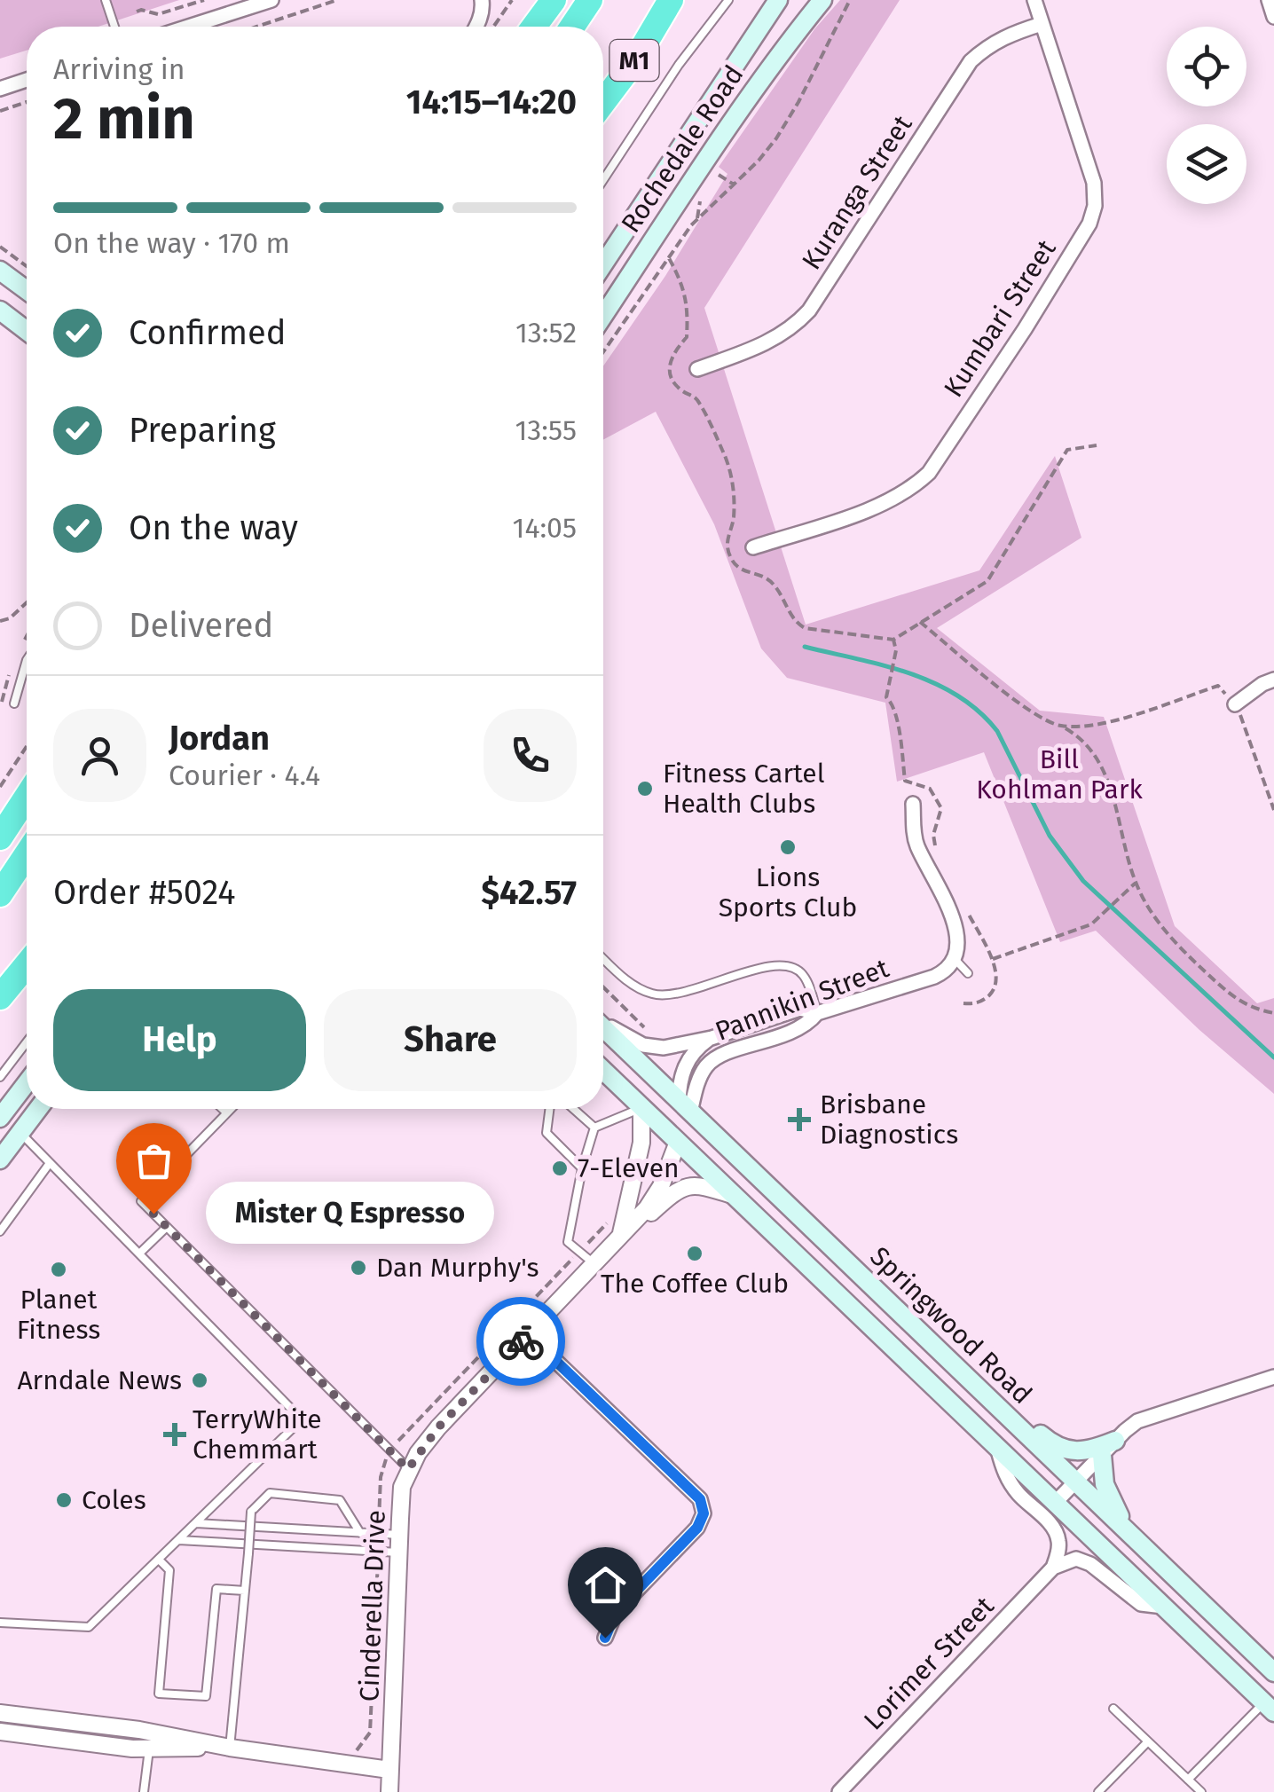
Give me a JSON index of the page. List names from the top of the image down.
{
  "streets": {
    "highway": ["M1"],
    "main road": ["Rochedale Road", "Springwood Road"],
    "street": [
      "Kuranga Street",
      "Kumbari Street",
      "Pannikin Street",
      "Cinderella Drive",
      "Lorimer Street"
    ]
  },
  "crossings": [
    ["Kuranga Street", "Kumbari Street"],
    ["Pannikin Street", "Springwood Road"]
  ],
  "parks": ["Bill Kohlman Park"],
  "places": {
    "other": [
      "Fitness Cartel Health Clubs",
      "Lions Sports Club",
      "7-Eleven",
      "Mister Q Espresso",
      "The Coffee Club",
      "Dan Murphy's",
      "Planet Fitness",
      "Arndale News",
      "Coles"
    ],
    "health": ["Brisbane Diagnostics", "TerryWhite Chemmart"]
  },
  "page": {
    "heading": ["2 min", "Arriving in", "14:15–14:20"],
    "panel": [
      "Jordan",
      "Courier · 4.4",
      "Order #5024",
      "$42.57"
    ],
    "bar": "On the way · 170 m",
    "list": [
      ["Confirmed", "13:52"],
      ["Preparing", "13:55"],
      ["On the way", "14:05"],
      "Delivered"
    ],
    "buttons": ["Help", "Share"],
    "bubble": "Mister Q Espresso"
  }
}
